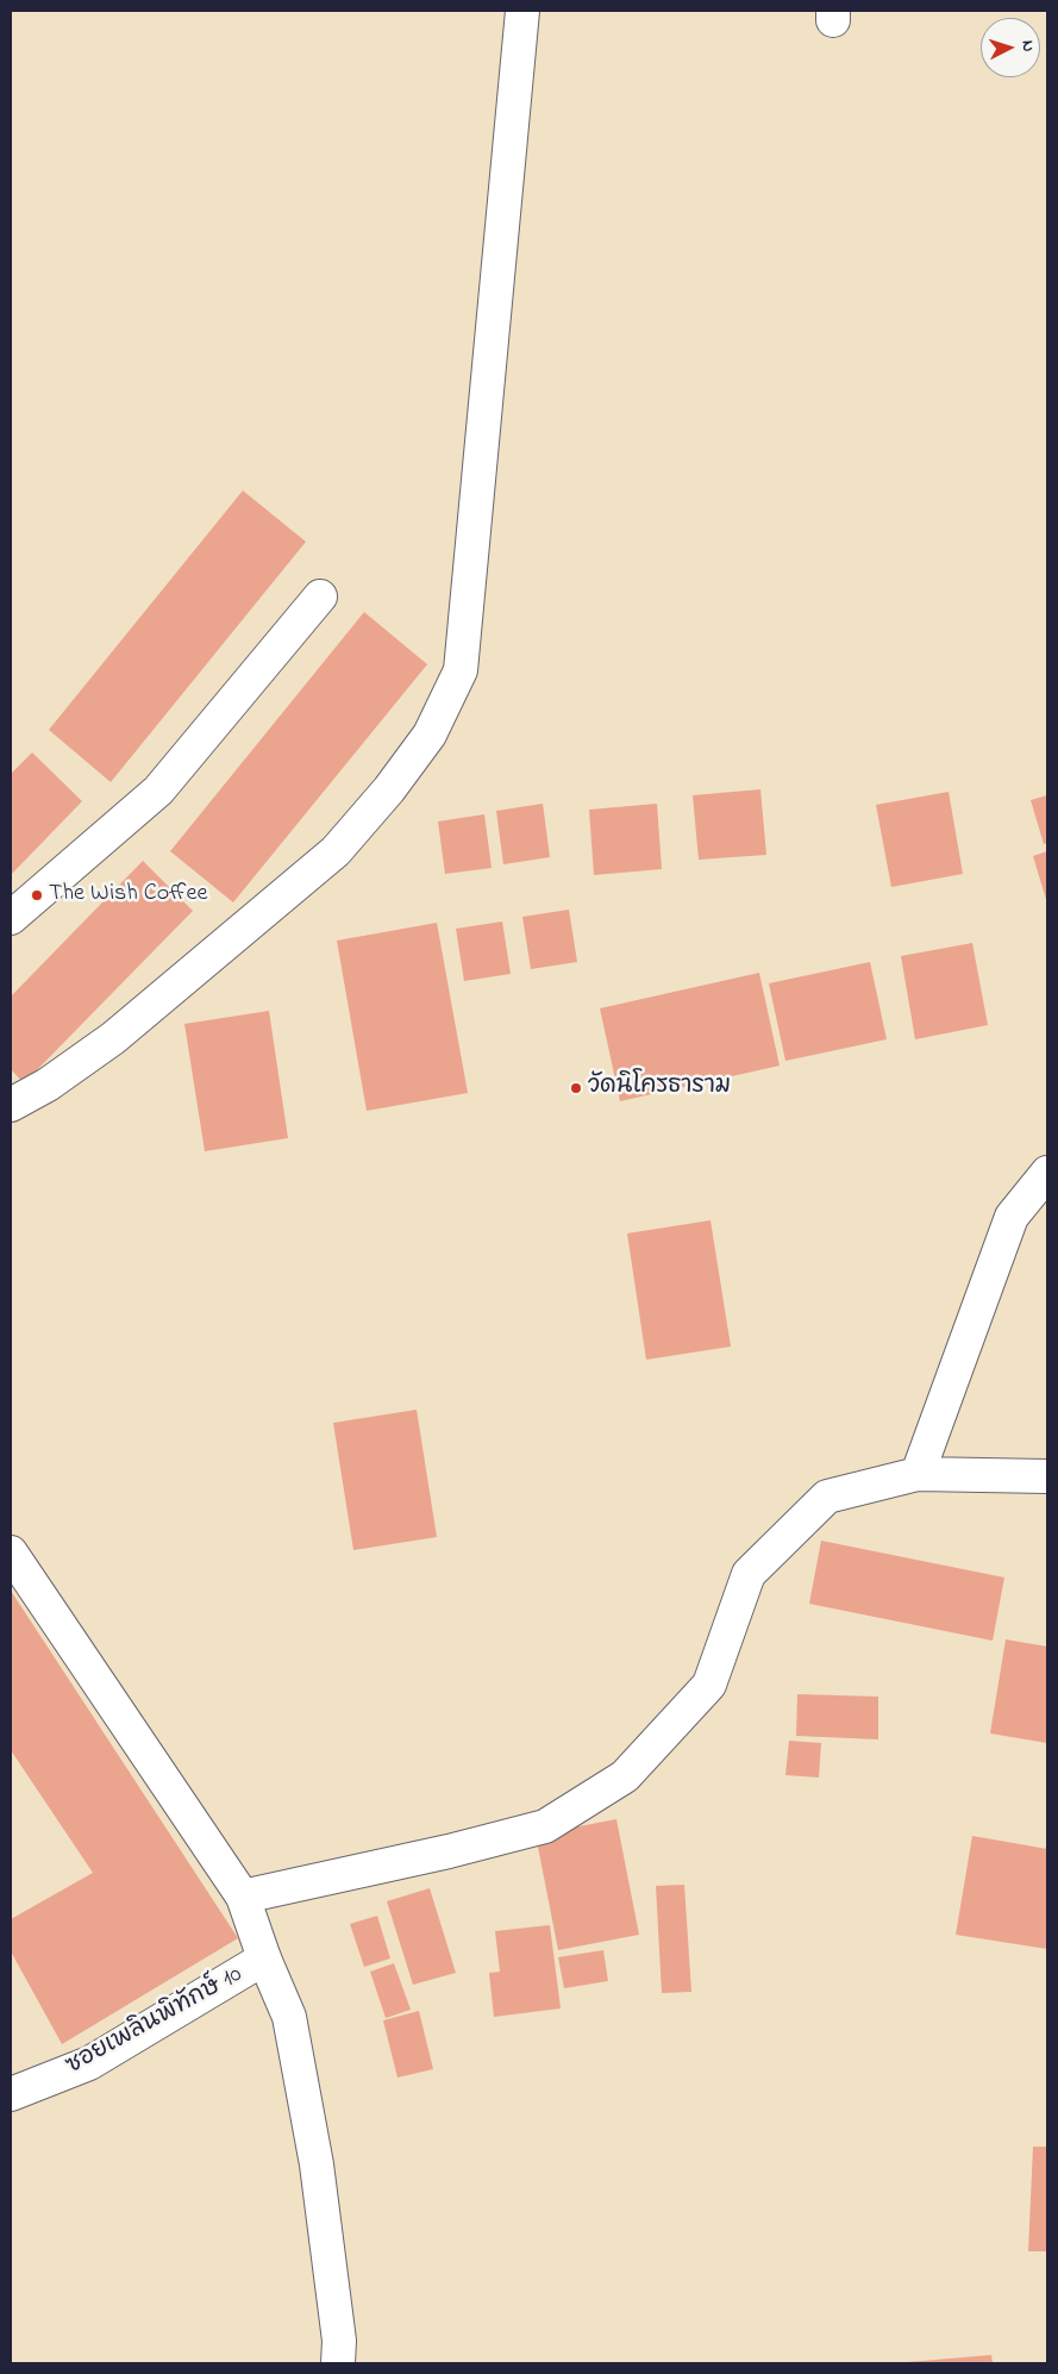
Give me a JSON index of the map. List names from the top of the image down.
{
  "streets": {
    "street": ["ซอยเพลินพิทักษ์ 10"]
  },
  "places": ["The Wish Coffee", "วัดนิโครธาราม"],
  "north": "right"
}
